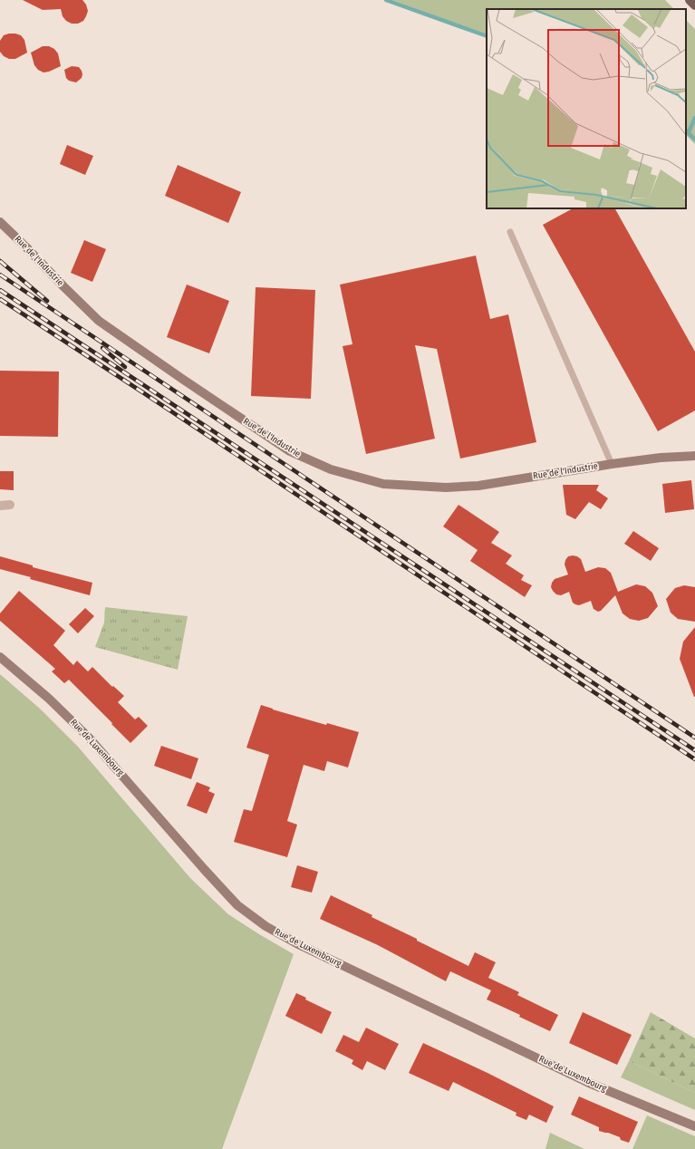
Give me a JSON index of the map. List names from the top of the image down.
{
  "streets": {
    "main road": ["Rue de l'Industrie", "Rue de Luxembourg"]
  }
}
